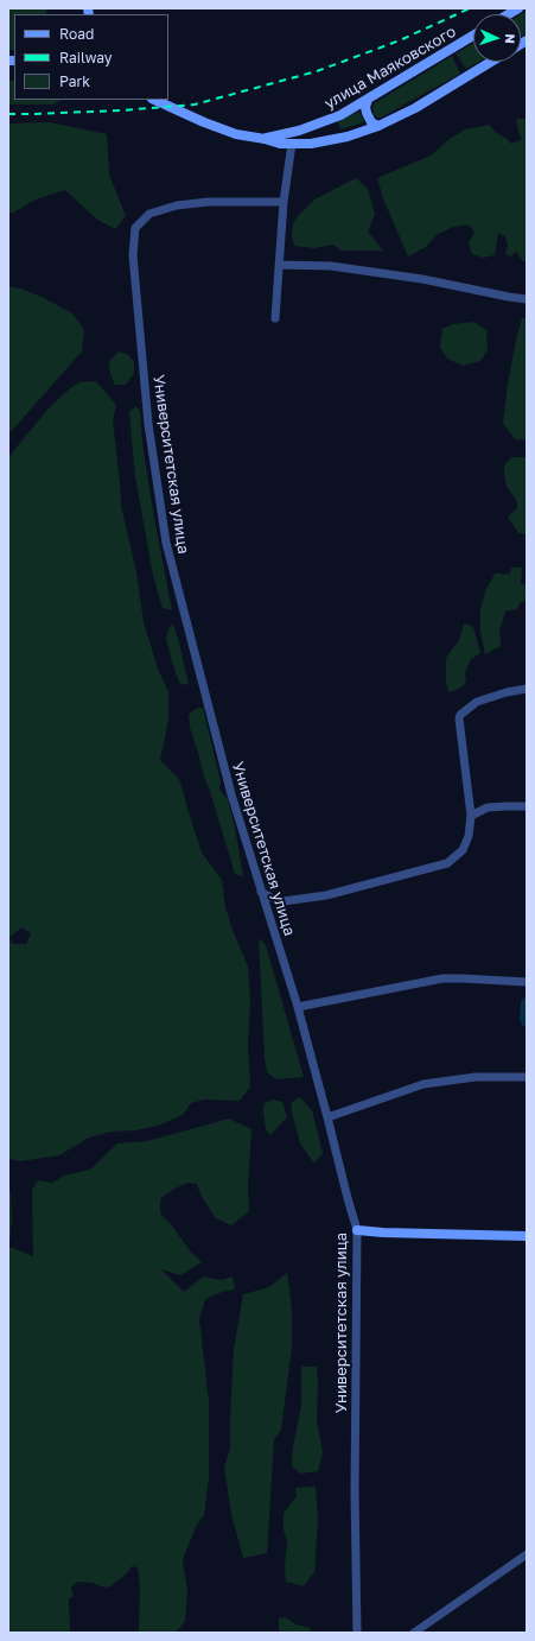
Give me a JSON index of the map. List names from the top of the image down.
{
  "streets": {
    "main road": ["улица Маяковского"],
    "street": ["Университетская улица"]
  },
  "legend": ["Road", "Railway", "Park"],
  "north": "right"
}
